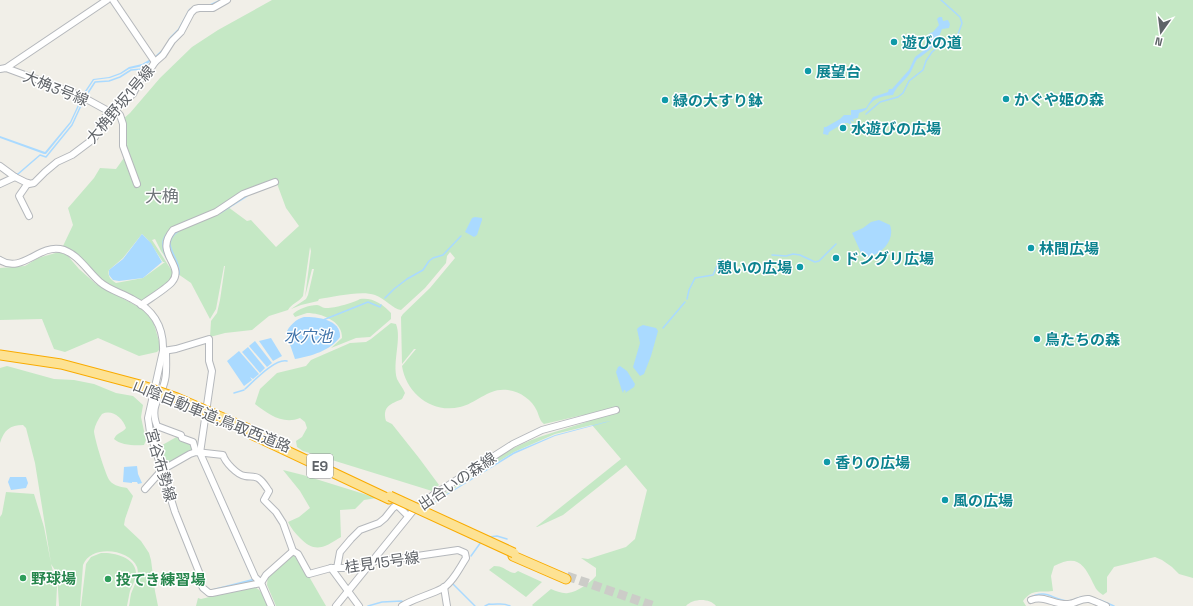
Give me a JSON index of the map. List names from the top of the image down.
{
  "streets": {
    "highway": ["山陰自動車道;鳥取西道路", "E9"],
    "street": [
      "大桷3号線",
      "大桷野坂1号線",
      "宮谷布勢線",
      "出合いの森線",
      "桂見15号線"
    ]
  },
  "crossings": [
    ["大桷3号線", "大桷野坂1号線"],
    ["出合いの森線", "桂見15号線"]
  ],
  "districts": ["大桷"],
  "water": ["水穴池"],
  "places": [
    "遊びの道",
    "展望台",
    "かぐや姫の森",
    "緑の大すり鉢",
    "水遊びの広場",
    "林間広場",
    "ドングリ広場",
    "憩いの広場",
    "鳥たちの森",
    "香りの広場",
    "風の広場",
    "野球場",
    "投てき練習場"
  ],
  "north": "bottom"
}
